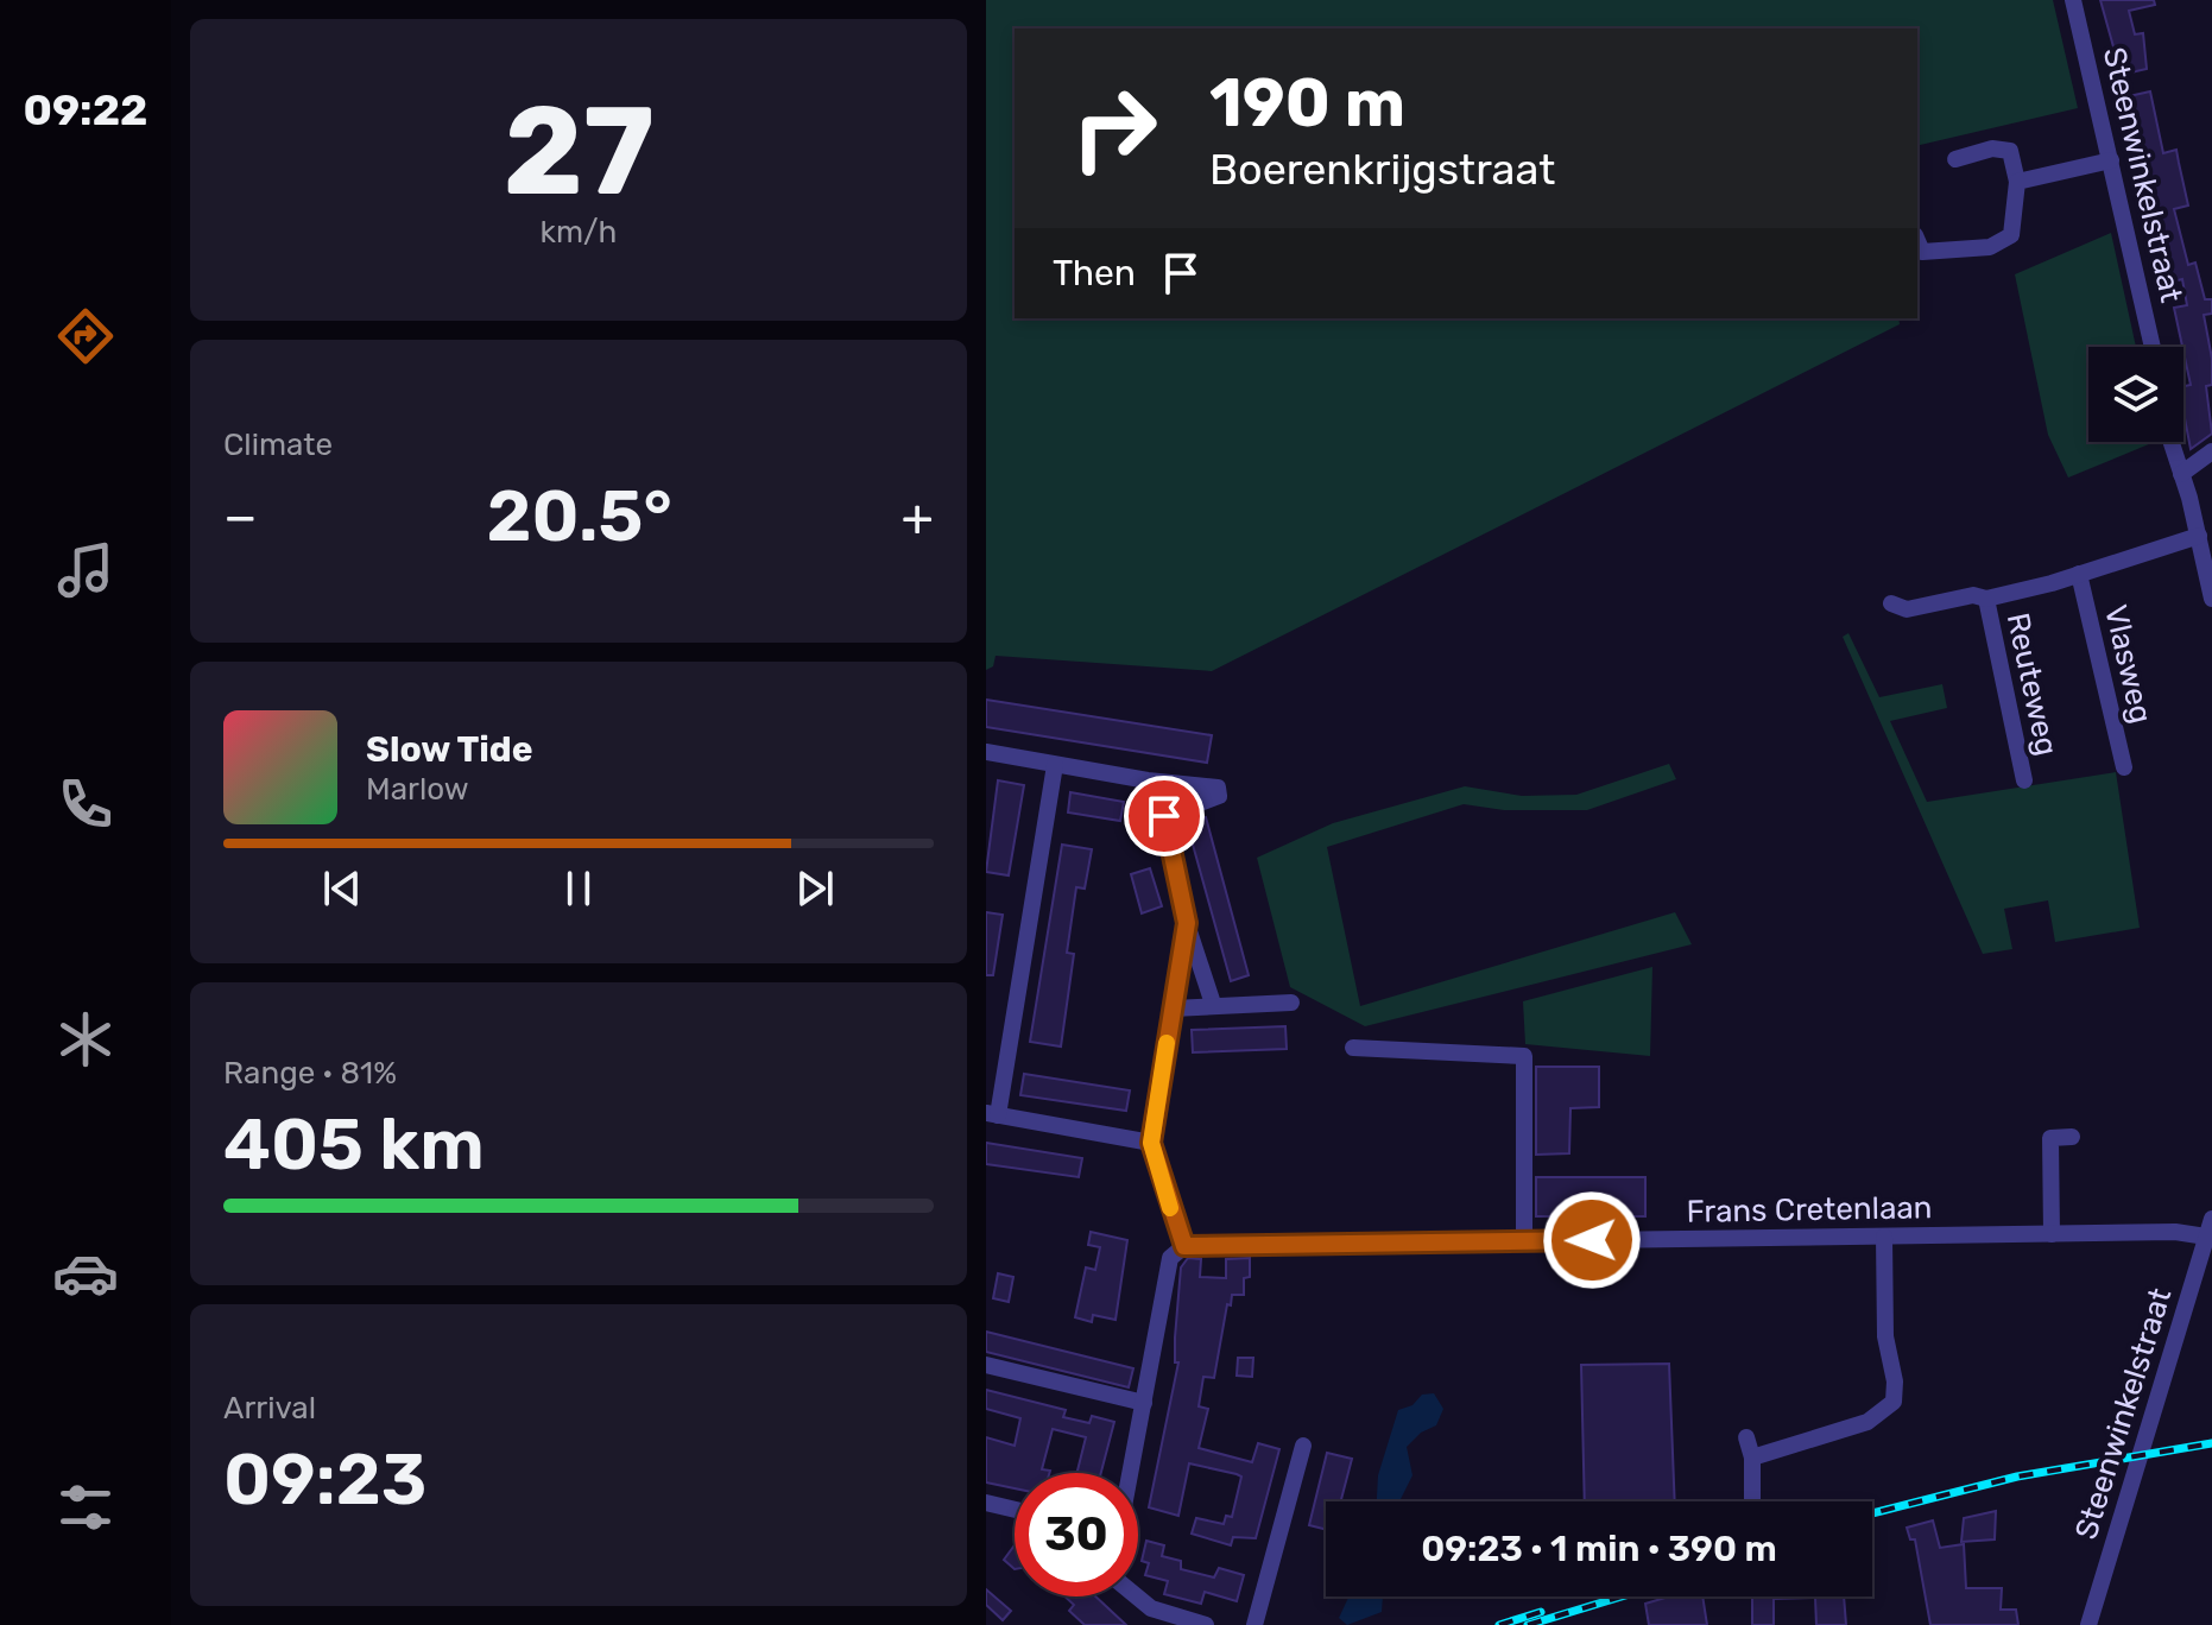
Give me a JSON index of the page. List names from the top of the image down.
{
  "streets": {
    "street": [
      "Steenwinkelstraat",
      "Vlasweg",
      "Reuteweg",
      "Frans Cretenlaan"
    ]
  },
  "crossings": [
    ["Steenwinkelstraat", "Frans Cretenlaan"]
  ],
  "page": {
    "tabs": "09:22",
    "tile": [
      ["27", "km/h"],
      "Climate",
      ["Range · 81%", "405 km"],
      ["Arrival", "09:23"]
    ],
    "turn": ["190 m", "Boerenkrijgstraat"],
    "then": "Then",
    "heat": ["−", "20.5°", "+"],
    "song": ["Slow Tide", "Marlow"],
    "limit": "30",
    "trip": "09:23 · 1 min · 390 m"
  }
}
